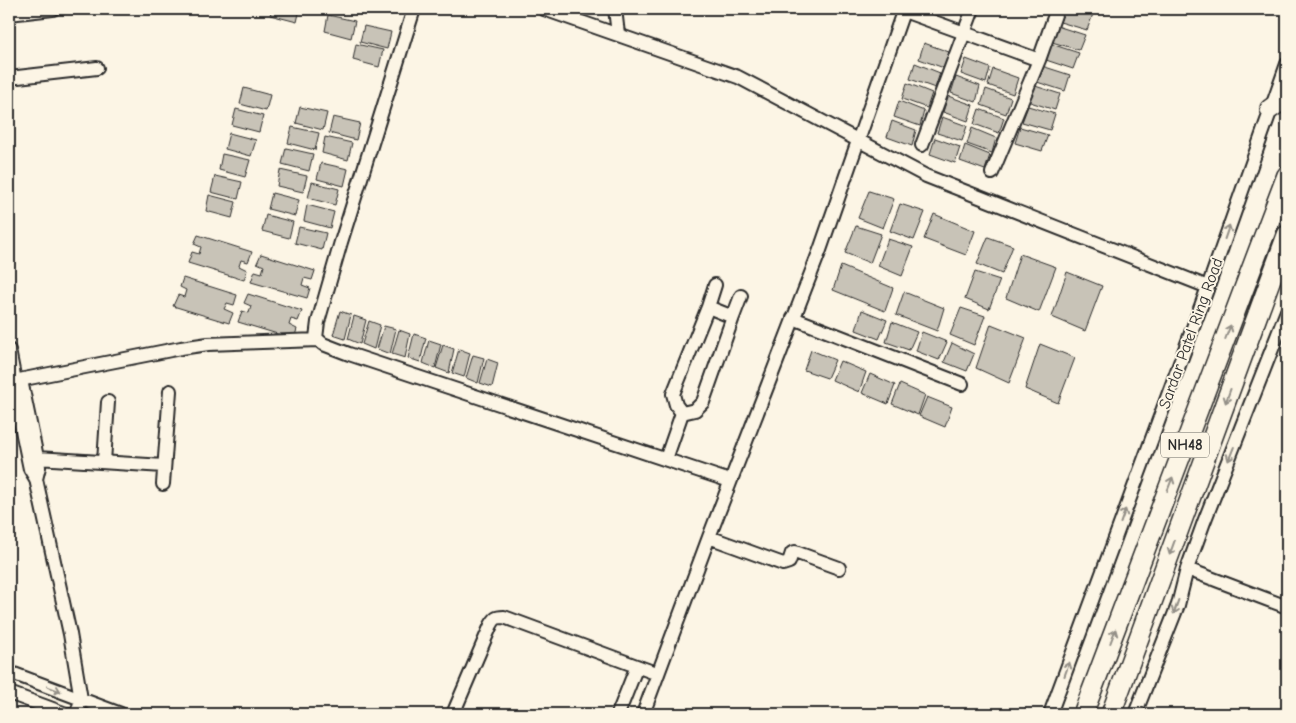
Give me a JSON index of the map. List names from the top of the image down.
{
  "streets": {
    "highway": ["NH48"],
    "street": ["Sardar Patel Ring Road"]
  }
}
